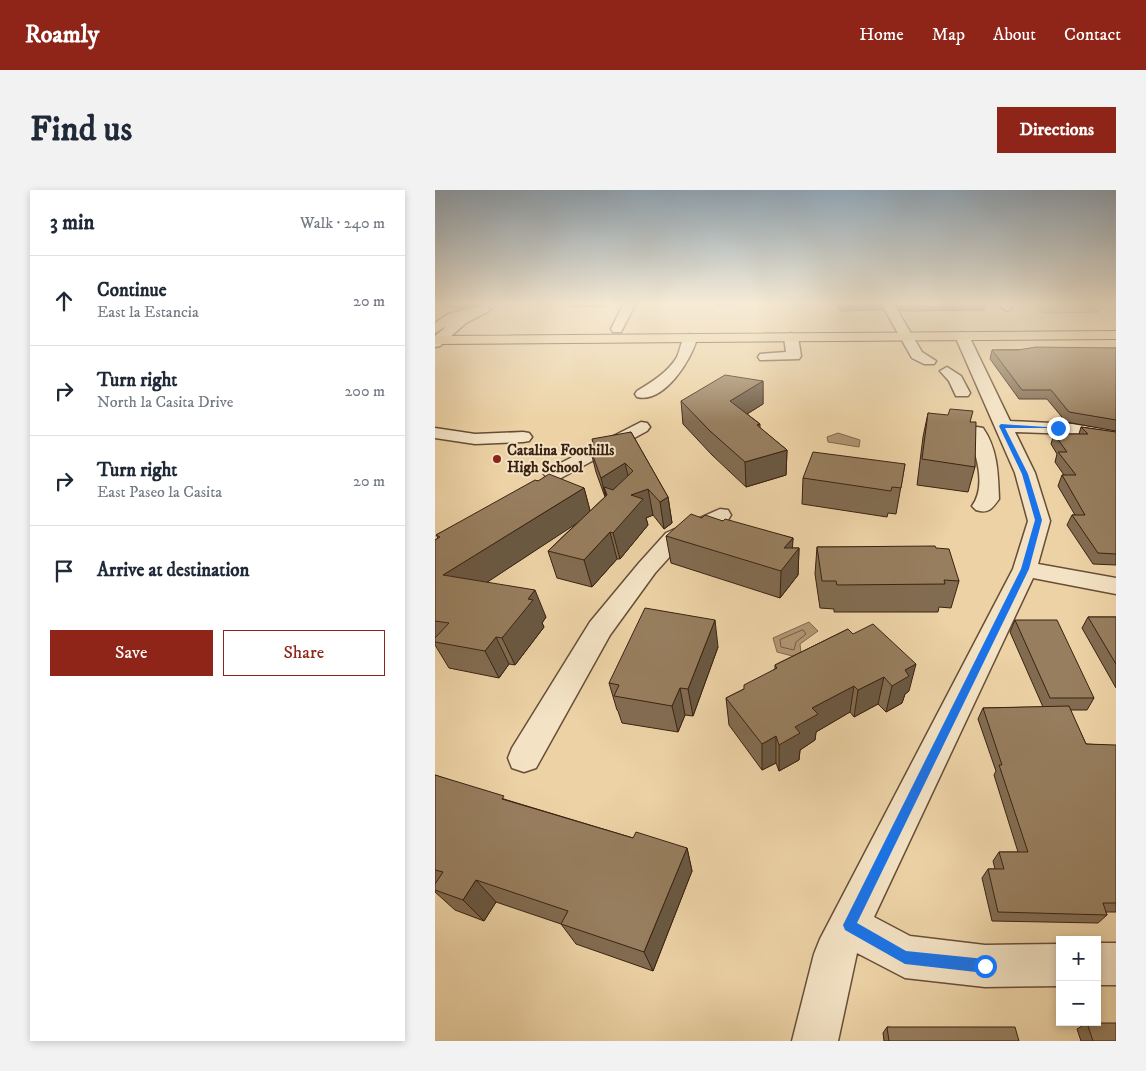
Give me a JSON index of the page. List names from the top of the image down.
{
  "places": ["Catalina Foothills High School"],
  "page": {
    "header": "Roamly",
    "nav": [
      "Home",
      "Map",
      "About",
      "Contact"
    ],
    "buttons": [
      "Directions",
      ["Save", "Share"]
    ],
    "title": "Find us",
    "heading": ["3 min", "Walk · 240 m"],
    "list": [
      ["Continue", "East la Estancia", "20 m"],
      ["Turn right", "North la Casita Drive", "200 m"],
      ["Turn right", "East Paseo la Casita", "20 m"],
      "Arrive at destination"
    ],
    "map_buttons": ["+", "−"]
  }
}
